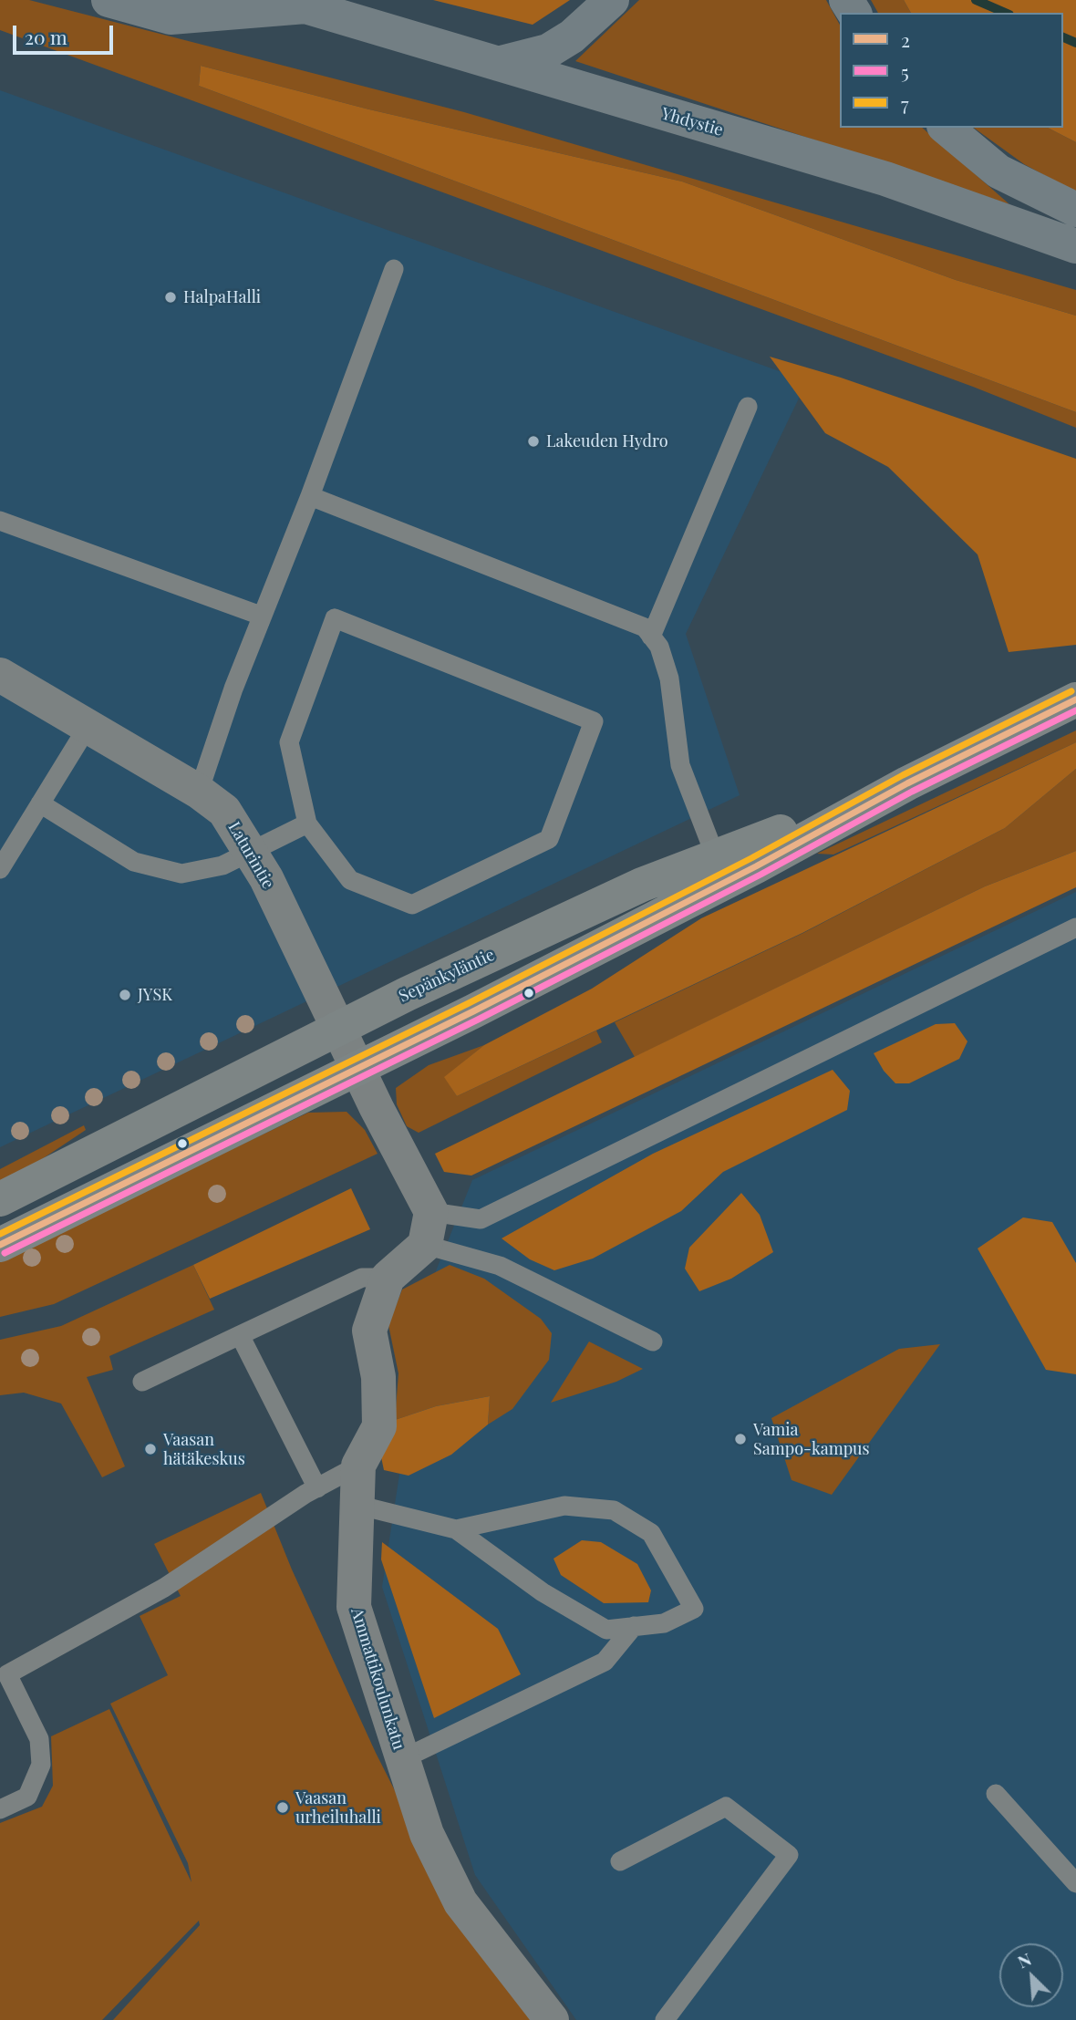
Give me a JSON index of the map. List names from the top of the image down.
{
  "streets": {
    "highway": ["Yhdystie"],
    "main road": ["Sepänkyläntie"],
    "street": ["Laturintie", "Ammattikoulunkatu"]
  },
  "crossings": [
    ["Laturintie", "Sepänkyläntie"],
    ["Laturintie", "Ammattikoulunkatu"]
  ],
  "places": [
    "HalpaHalli",
    "Lakeuden Hydro",
    "JYSK",
    "Vamia Sampo-kampus",
    "Vaasan hätäkeskus",
    "Vaasan urheiluhalli"
  ],
  "lines": ["transit line 7", "transit line 2", "transit line 5"],
  "legend": ["2", "5", "7"],
  "scale_bar": "20 m",
  "north": "top left"
}
